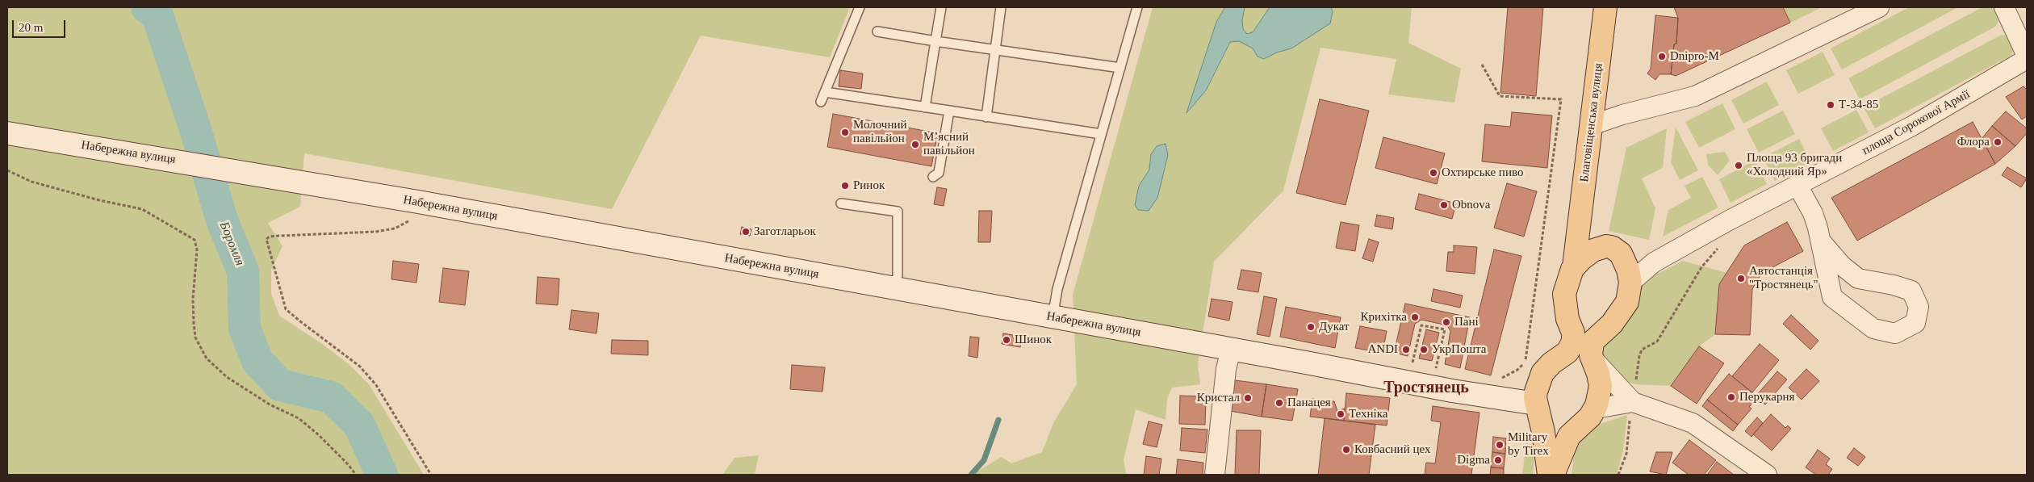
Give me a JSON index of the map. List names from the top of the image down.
{
  "streets": {
    "main road": ["Благовіщенська вулиця", "Набережна вулиця"],
    "street": ["площа Сорокової Армії"]
  },
  "districts": ["Тростянець"],
  "water": ["Боромля"],
  "places": [
    "Dnipro-M",
    "Т-34-85",
    "Молочний павільйон",
    "Флора",
    "М’ясний павільйон",
    "Площа 93 бригади «Холодний Яр»",
    "Охтирське пиво",
    "Ринок",
    "Obnova",
    "Заготларьок",
    "Автостанція \"Тростянець\"",
    "Крихітка",
    "Пані",
    "Дукат",
    "Шинок",
    "ANDI",
    "УкрПошта",
    "Перукарня",
    "Кристал",
    "Панацея",
    "Техніка",
    "Military by Tirex",
    "Ковбасний цех",
    "Digma"
  ],
  "scale_bar": "20 m"
}
